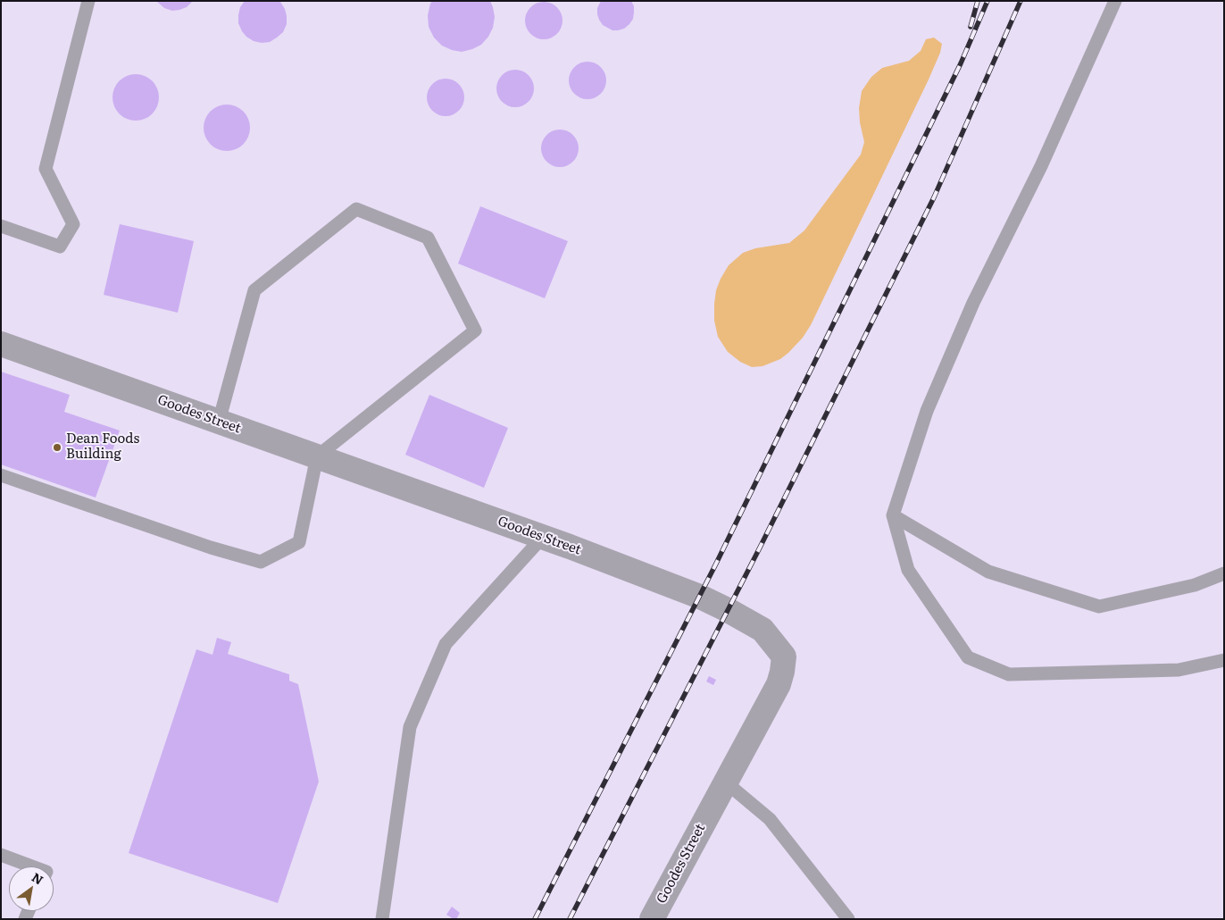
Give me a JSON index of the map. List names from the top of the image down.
{
  "streets": {
    "street": ["Goodes Street"]
  },
  "places": ["Dean Foods Building"],
  "north": "top right"
}
